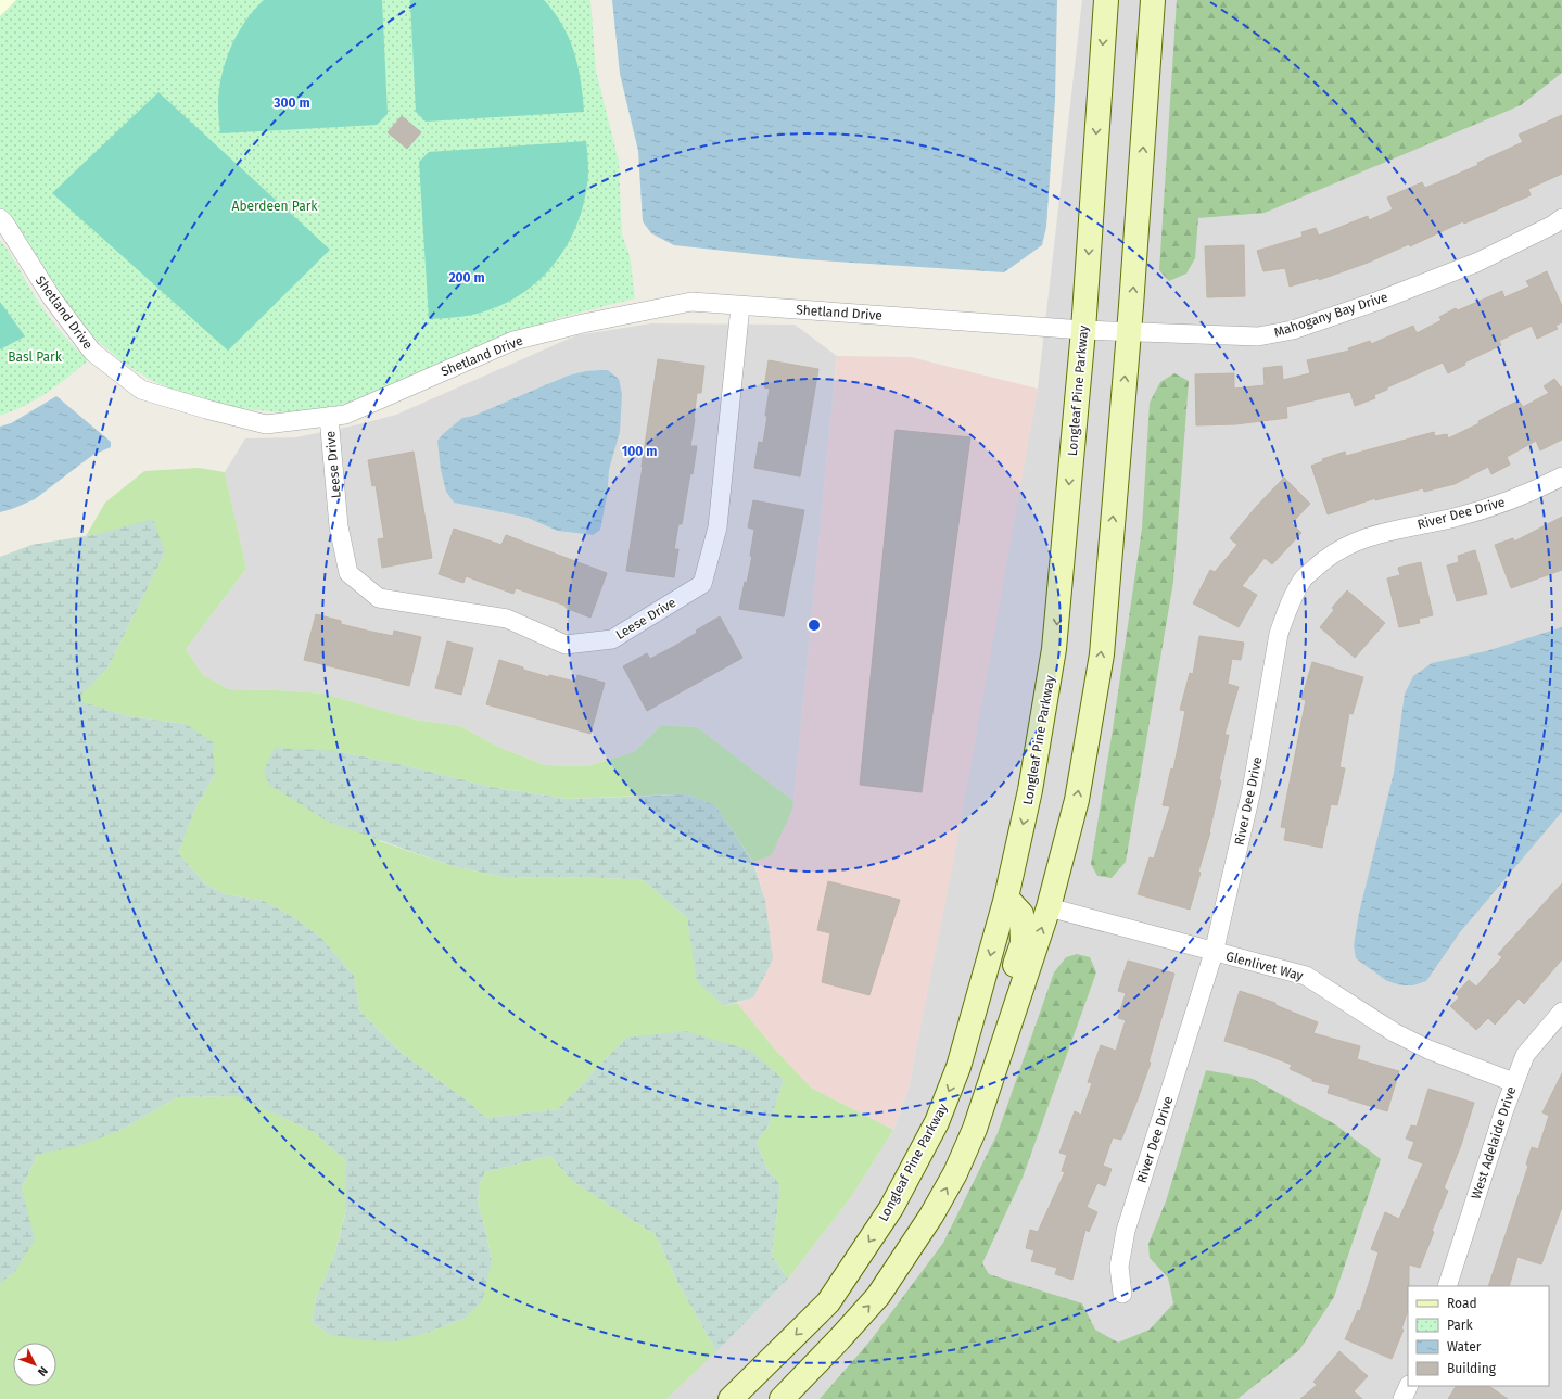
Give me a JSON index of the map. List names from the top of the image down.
{
  "streets": {
    "main road": ["Longleaf Pine Parkway"],
    "street": [
      "Shetland Drive",
      "Mahogany Bay Drive",
      "Leese Drive",
      "River Dee Drive",
      "Glenlivet Way",
      "West Adelaide Drive"
    ]
  },
  "crossings": [
    ["Shetland Drive", "Mahogany Bay Drive"],
    ["Shetland Drive", "Longleaf Pine Parkway"],
    ["Shetland Drive", "Leese Drive"],
    ["Mahogany Bay Drive", "Longleaf Pine Parkway"],
    ["River Dee Drive", "Glenlivet Way"],
    ["Glenlivet Way", "West Adelaide Drive"]
  ],
  "parks": ["Aberdeen Park", "Basl Park"],
  "legend": [
    "Road",
    "Park",
    "Water",
    "Building"
  ],
  "north": "bottom right",
  "rings": ["300 m", "200 m", "100 m"]
}
